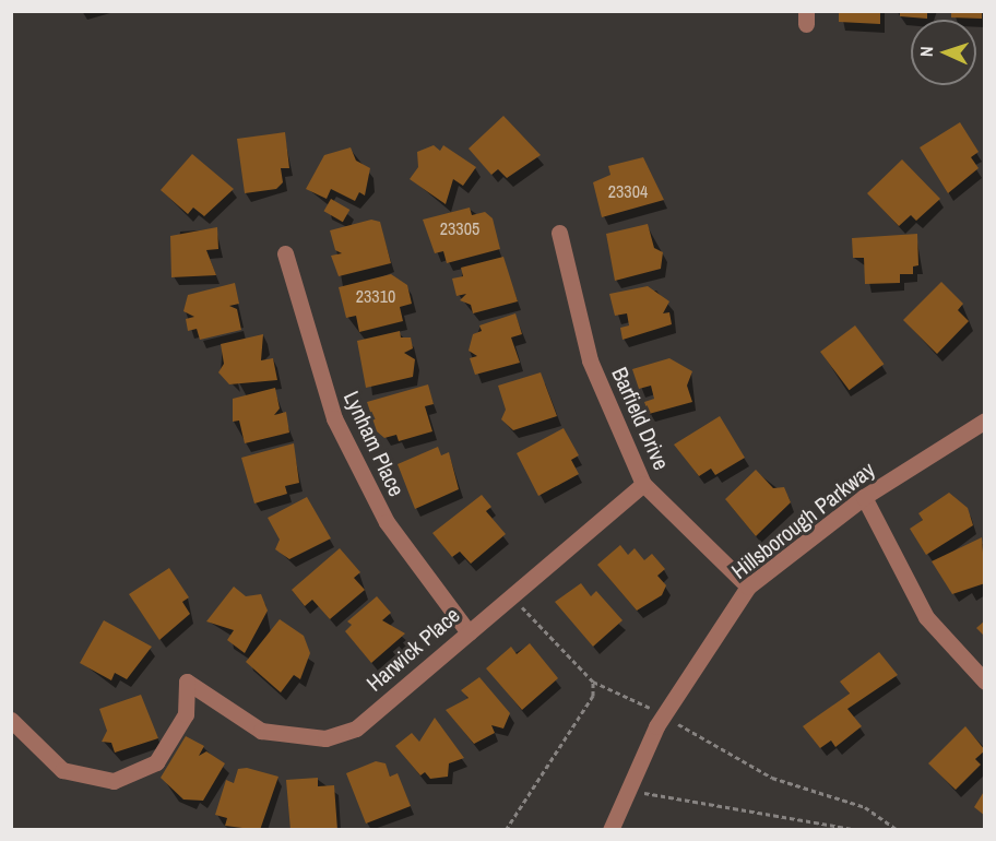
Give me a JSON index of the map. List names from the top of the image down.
{
  "streets": {
    "street": [
      "Barfield Drive",
      "Lynham Place",
      "Hillsborough Parkway",
      "Harwick Place"
    ]
  },
  "crossings": [
    ["Barfield Drive", "Hillsborough Parkway"],
    ["Barfield Drive", "Harwick Place"],
    ["Lynham Place", "Harwick Place"]
  ],
  "house_numbers": ["23304", "23305", "23310"],
  "north": "left"
}
